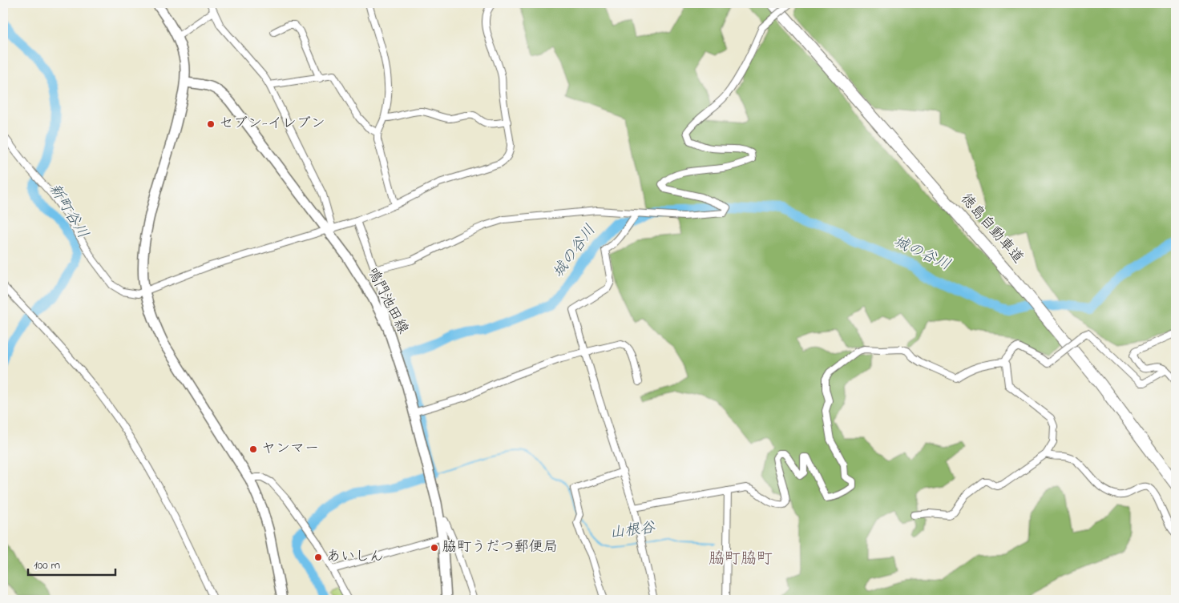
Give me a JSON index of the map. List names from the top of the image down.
{
  "streets": {
    "highway": ["徳島自動車道"],
    "main road": ["鳴門池田線"]
  },
  "districts": ["脇町脇町"],
  "water": ["新町谷川", "城の谷川", "山根谷"],
  "places": [
    "セブン-イレブン",
    "ヤンマー",
    "脇町うだつ郵便局",
    "あいしん"
  ],
  "scale_bar": "100 m"
}
